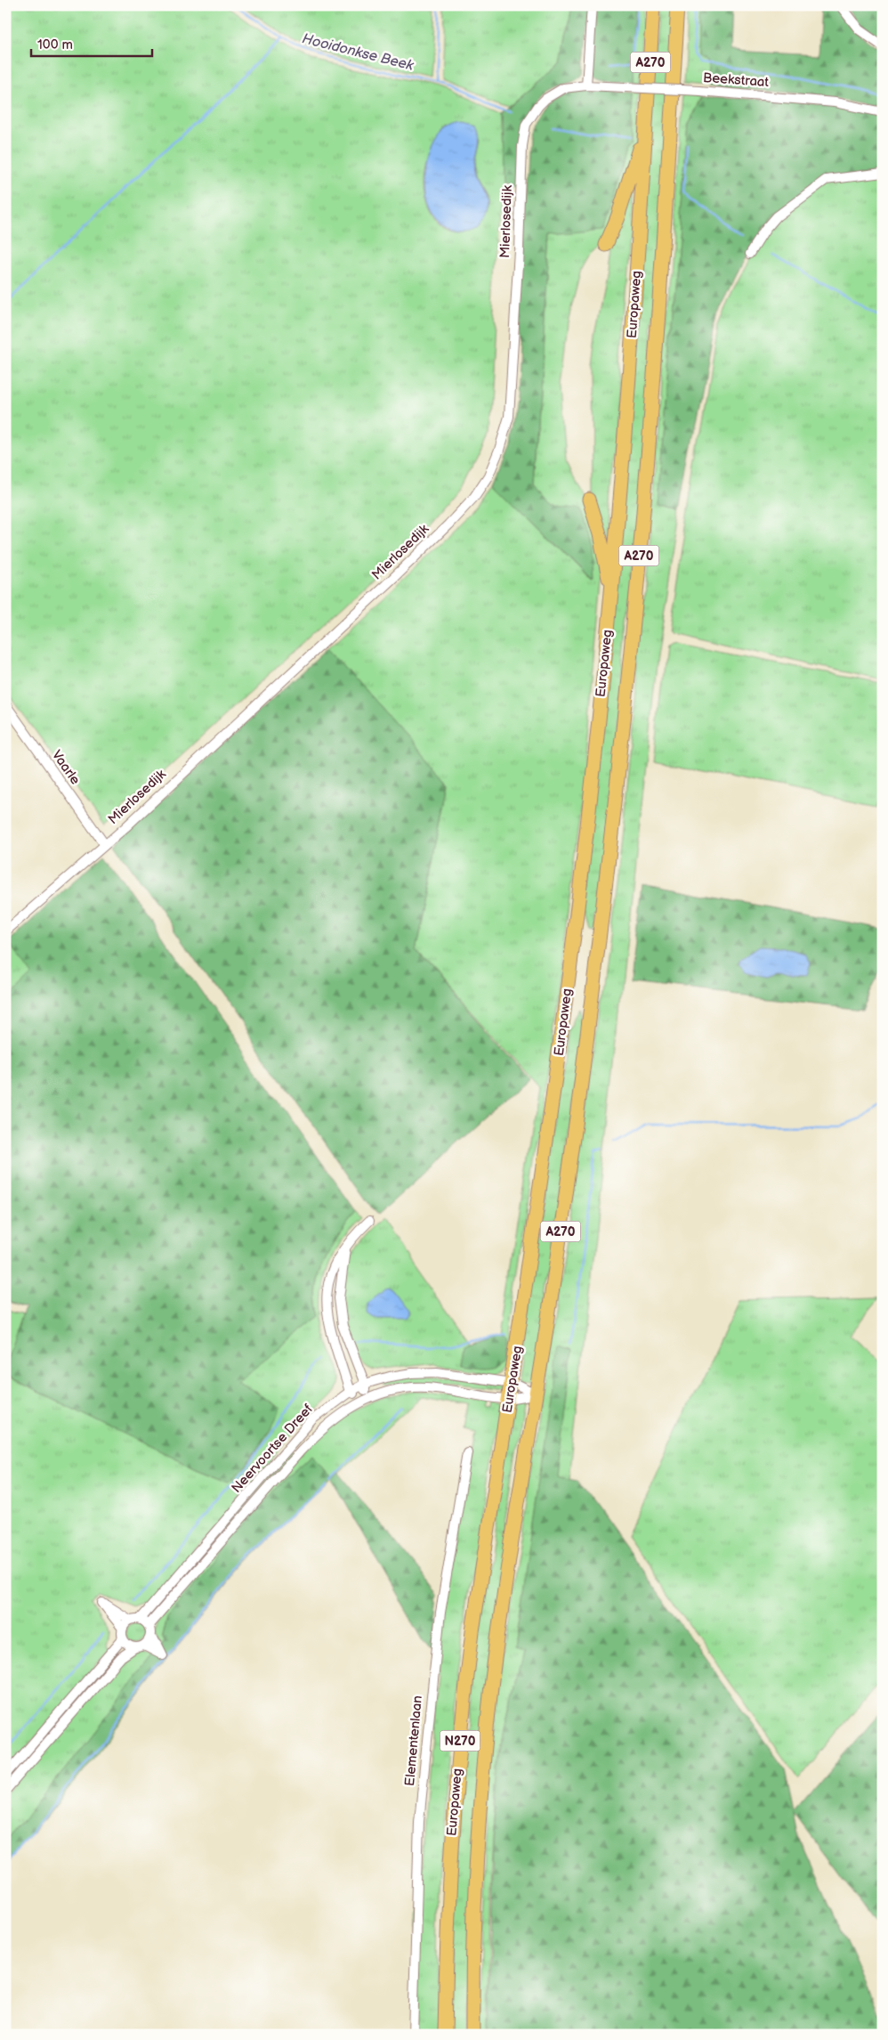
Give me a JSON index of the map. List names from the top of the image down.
{
  "streets": {
    "highway": ["A270", "Europaweg", "N270"],
    "street": [
      "Beekstraat",
      "Mierlosedijk",
      "Vaarle",
      "Neervoortse Dreef",
      "Elementenlaan"
    ]
  },
  "crossings": [
    ["A270", "Europaweg"],
    ["Beekstraat", "Mierlosedijk"],
    ["Mierlosedijk", "Vaarle"],
    ["Europaweg", "Neervoortse Dreef"]
  ],
  "water": ["Hooidonkse Beek"],
  "scale_bar": "100 m"
}
